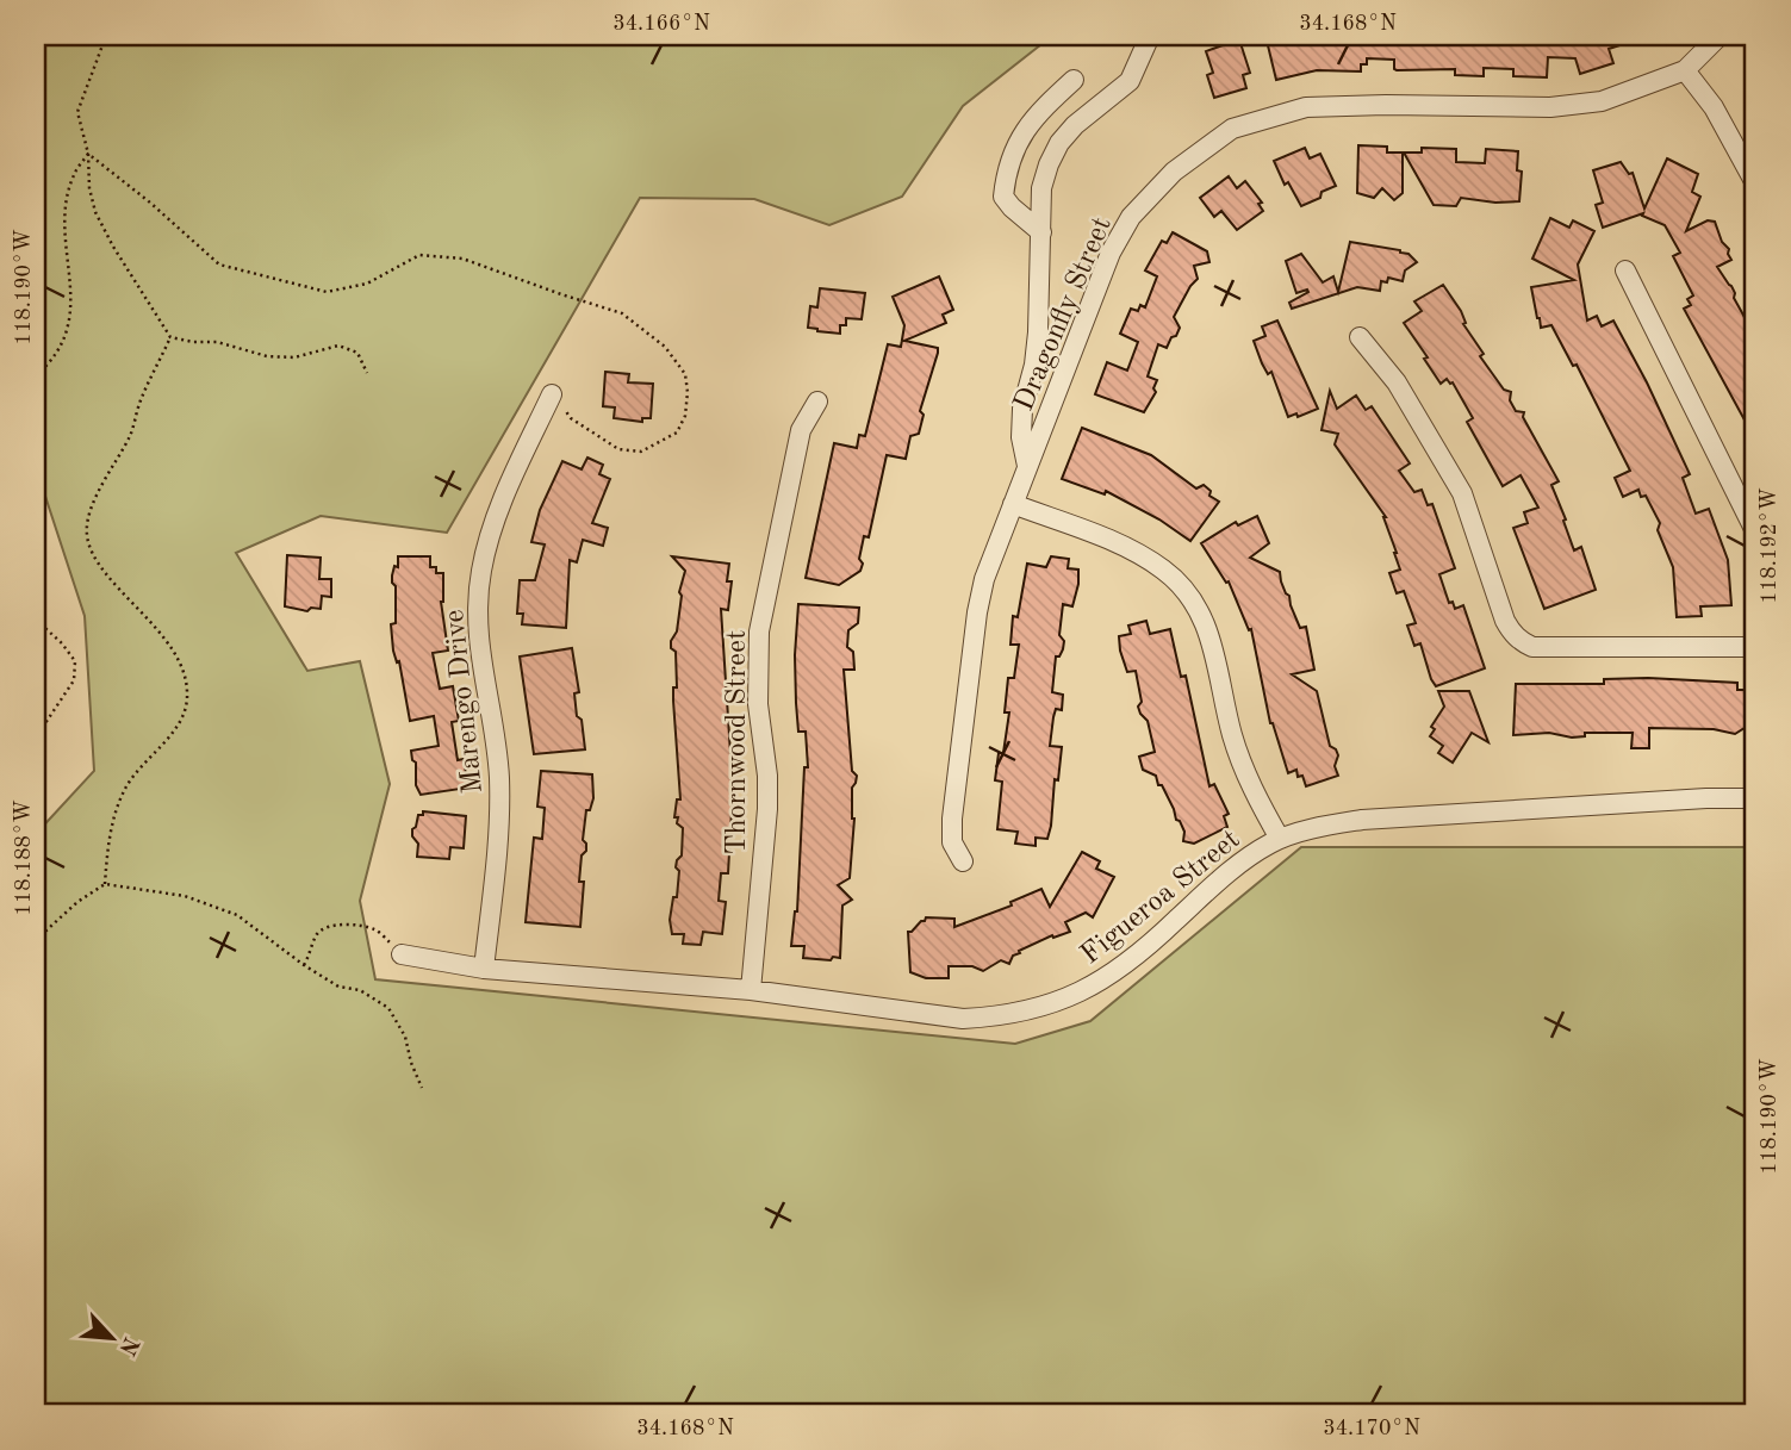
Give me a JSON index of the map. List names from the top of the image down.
{
  "streets": {
    "street": [
      "Dragonfly Street",
      "Marengo Drive",
      "Thornwood Street",
      "Figueroa Street"
    ]
  },
  "crossings": [
    ["Marengo Drive", "Figueroa Street"],
    ["Thornwood Street", "Figueroa Street"]
  ],
  "north": "bottom right",
  "coordinates": [
    "34.166°N",
    "34.168°N",
    "118.190°W",
    "118.192°W",
    "118.188°W",
    "34.170°N"
  ]
}
